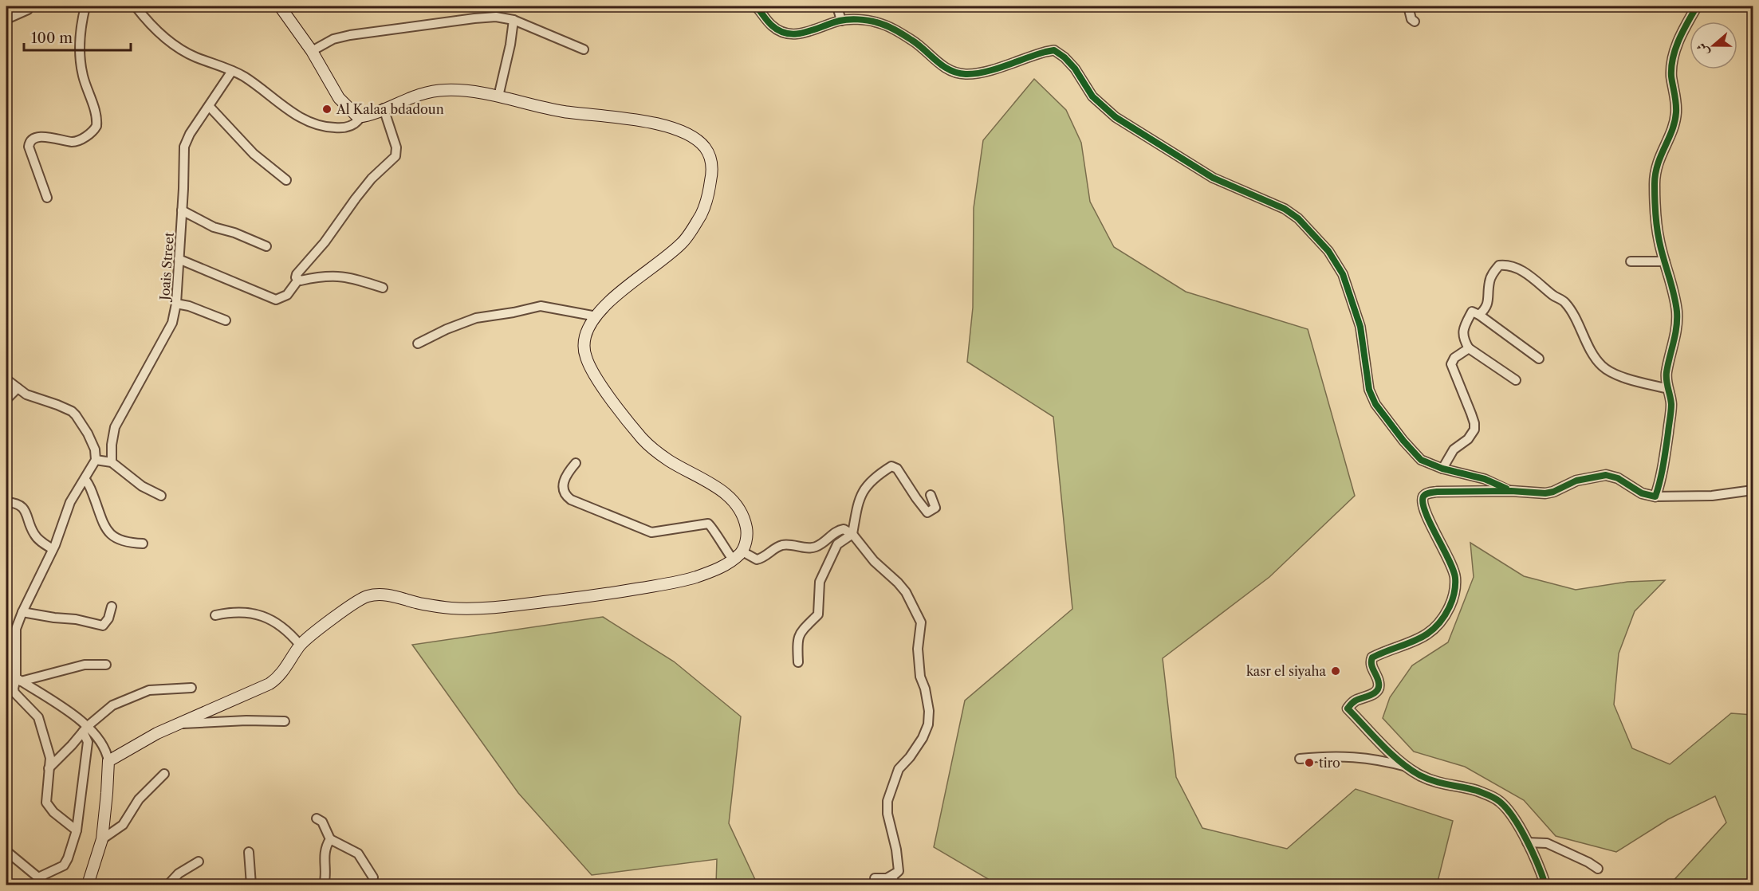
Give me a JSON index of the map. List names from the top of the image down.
{
  "streets": {
    "street": ["Joais Street"]
  },
  "places": ["Al Kalaa bdadoun", "kasr el siyaha", "tiro"],
  "scale_bar": "100 m",
  "north": "left"
}
